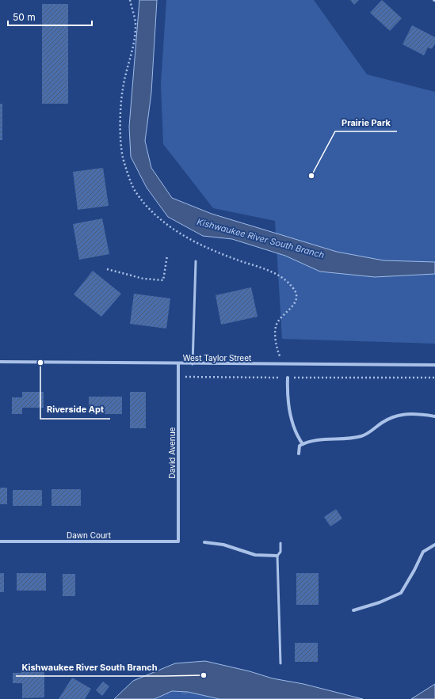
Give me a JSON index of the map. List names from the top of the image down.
{
  "streets": {
    "street": ["West Taylor Street", "David Avenue", "Dawn Court"]
  },
  "crossings": [
    ["West Taylor Street", "David Avenue"],
    ["David Avenue", "Dawn Court"]
  ],
  "water": ["Kishwaukee River South Branch"],
  "places": ["Prairie Park", "Riverside Apt", "Kishwaukee River South Branch"],
  "scale_bar": "50 m"
}
